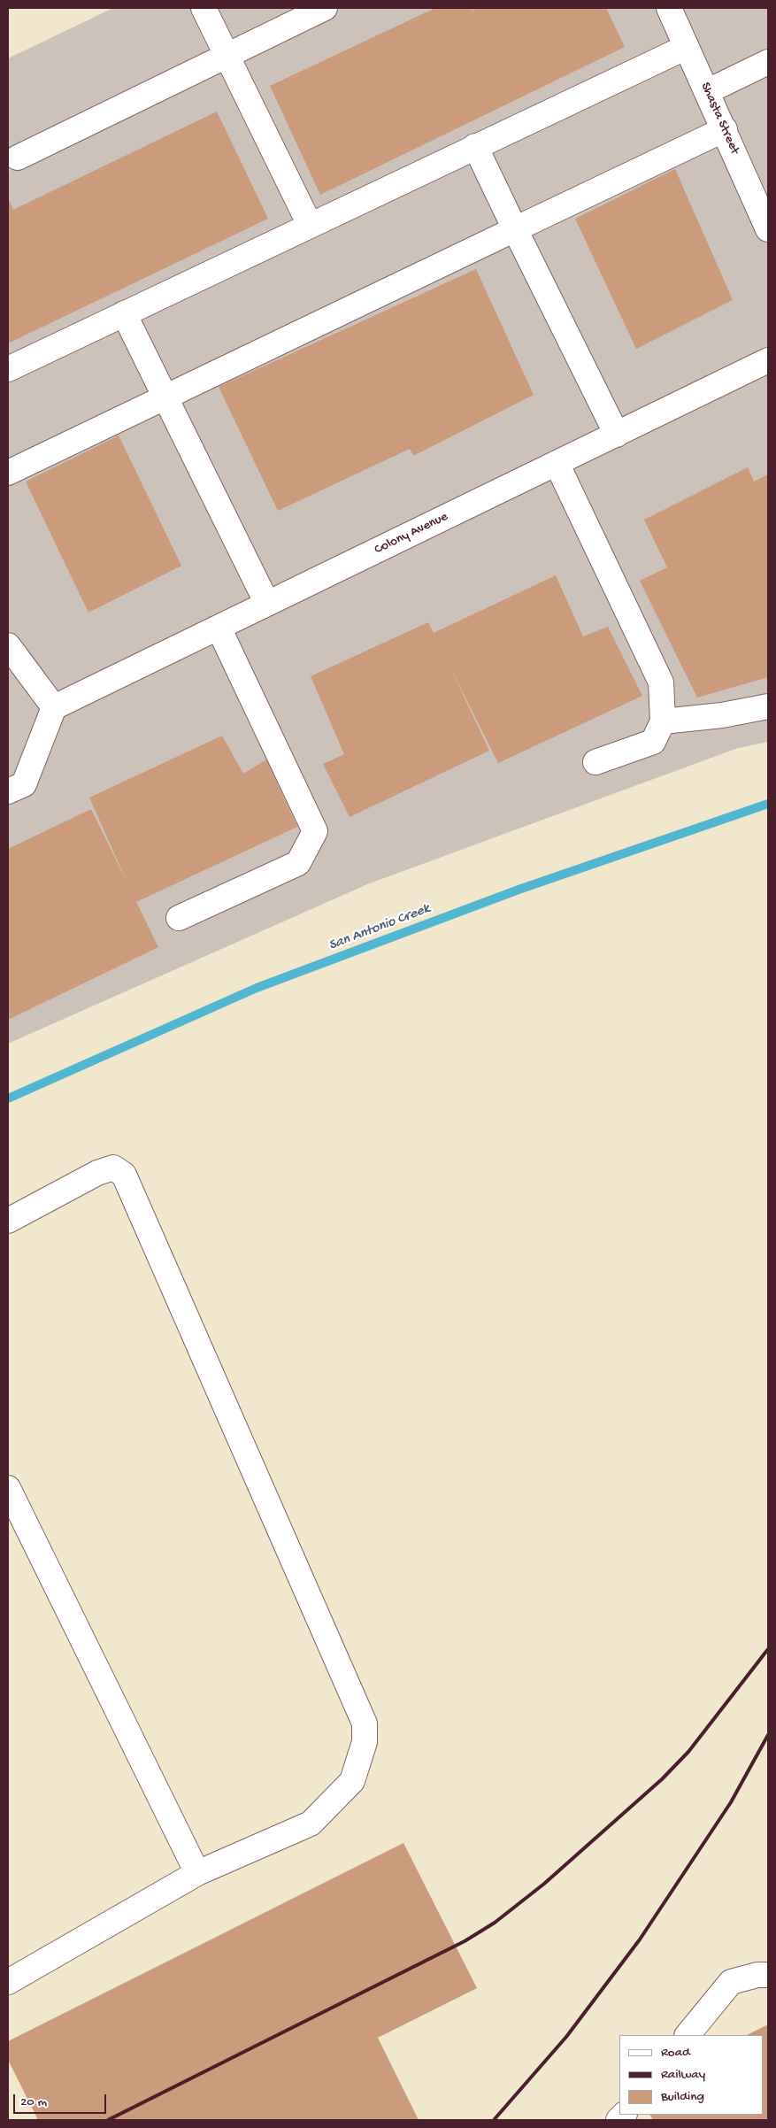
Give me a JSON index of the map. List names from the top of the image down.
{
  "streets": {
    "street": ["Shasta Street", "Colony Avenue"]
  },
  "water": ["San Antonio Creek"],
  "legend": ["Road", "Railway", "Building"],
  "scale_bar": "20 m"
}
